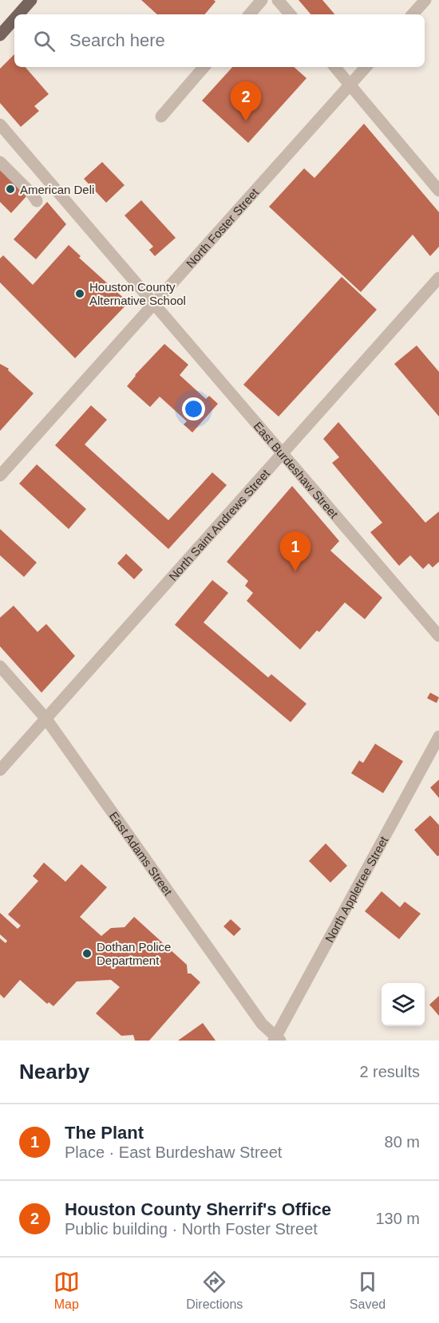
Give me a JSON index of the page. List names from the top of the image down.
{
  "streets": {
    "street": [
      "North Foster Street",
      "East Burdeshaw Street",
      "North Saint Andrews Street",
      "East Adams Street",
      "North Appletree Street"
    ]
  },
  "crossings": [
    ["North Foster Street", "East Burdeshaw Street"],
    ["East Burdeshaw Street", "North Saint Andrews Street"],
    ["North Saint Andrews Street", "East Adams Street"],
    ["East Adams Street", "North Appletree Street"]
  ],
  "places": ["American Deli", "Houston County Alternative School", "Dothan Police Department"],
  "page": {
    "search": "Search here",
    "pins": ["2", "1"],
    "heading": ["Nearby", "2 results"],
    "list": [
      {
        "mark": "1",
        "name": "The Plant",
        "note": "Place · East Burdeshaw Street",
        "value": "80 m"
      },
      {
        "mark": "2",
        "name": "Houston County Sherrif's Office",
        "note": "Public building · North Foster Street",
        "value": "130 m"
      }
    ],
    "nav": ["Map", "Directions", "Saved"]
  }
}
